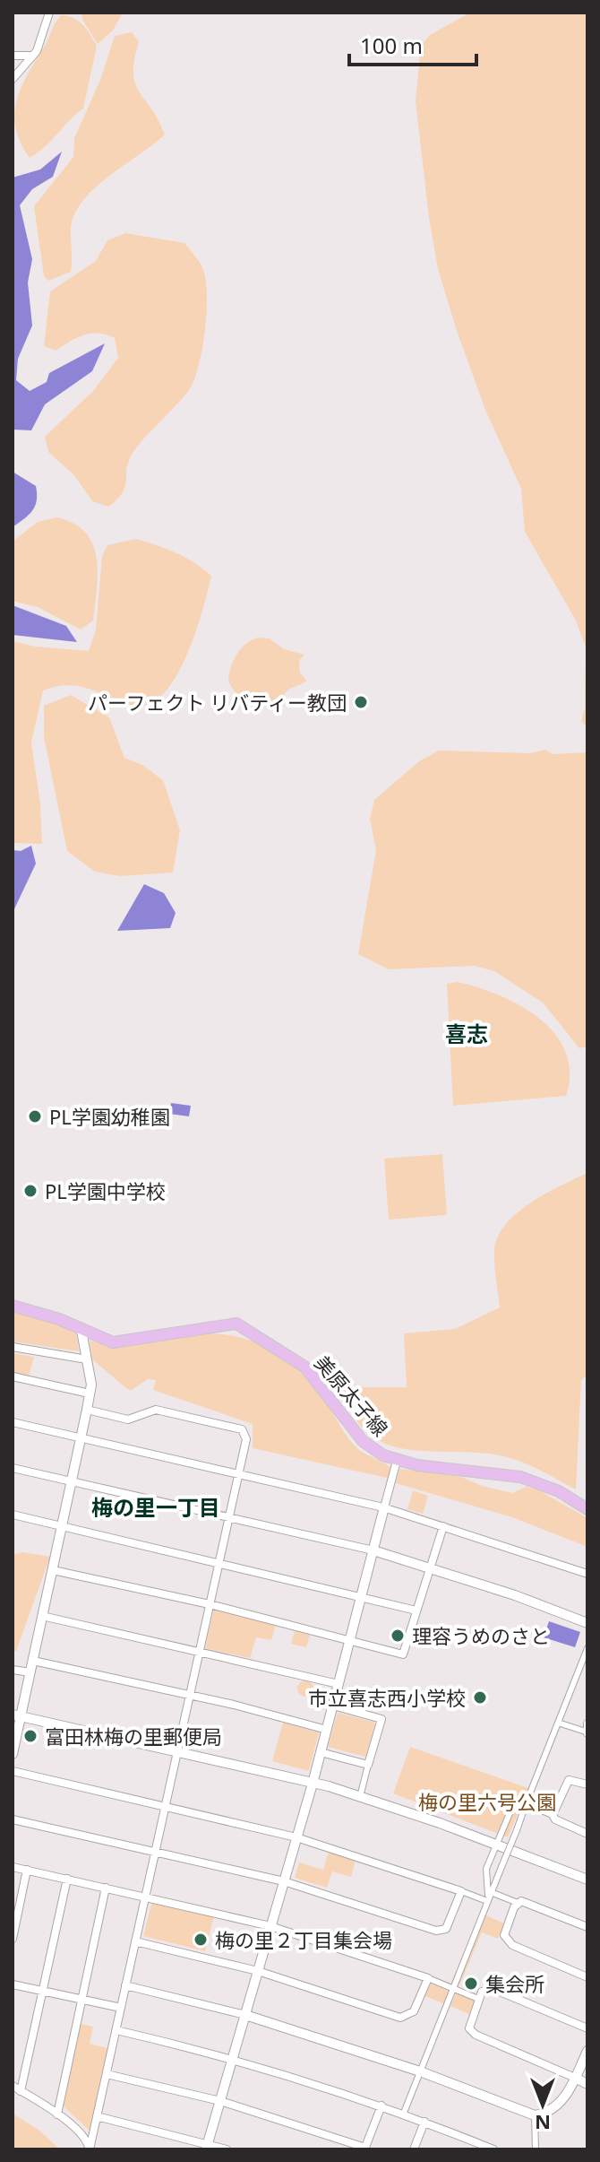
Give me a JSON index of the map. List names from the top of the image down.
{
  "streets": {
    "main road": ["美原太子線"]
  },
  "districts": ["喜志", "梅の里一丁目"],
  "parks": ["梅の里六号公園"],
  "places": [
    "パーフェクト リバティー教団",
    "PL学園幼稚園",
    "PL学園中学校",
    "理容うめのさと",
    "市立喜志西小学校",
    "富田林梅の里郵便局",
    "梅の里２丁目集会場",
    "集会所"
  ],
  "scale_bar": "100 m",
  "north": "bottom"
}
